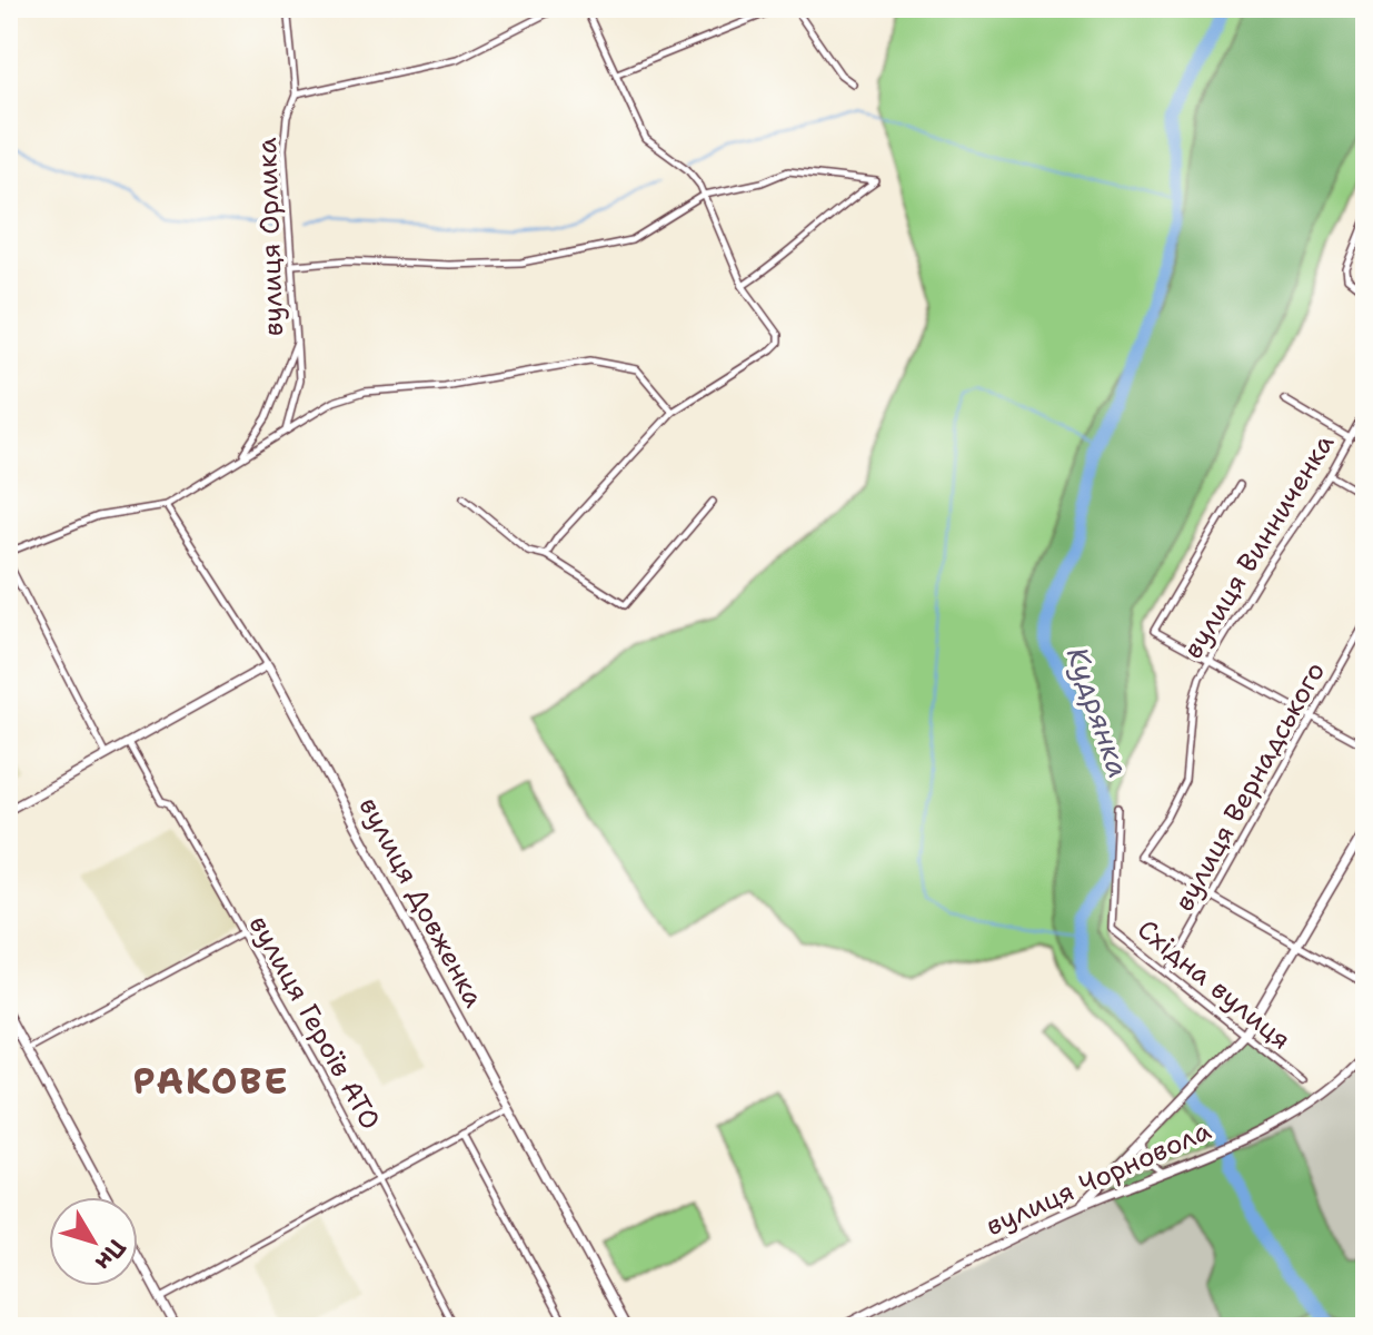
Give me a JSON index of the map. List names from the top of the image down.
{
  "streets": {
    "street": [
      "вулиця Орлика",
      "вулиця Винниченка",
      "вулиця Вернадського",
      "вулиця Довженка",
      "Східна вулиця",
      "вулиця Героїв АТО",
      "вулиця Чорновола"
    ]
  },
  "crossings": [
    ["вулиця Винниченка", "вулиця Вернадського"],
    ["вулиця Вернадського", "Східна вулиця"]
  ],
  "districts": ["РАКОВЕ"],
  "water": ["Кудрянка"],
  "north": "bottom right"
}
